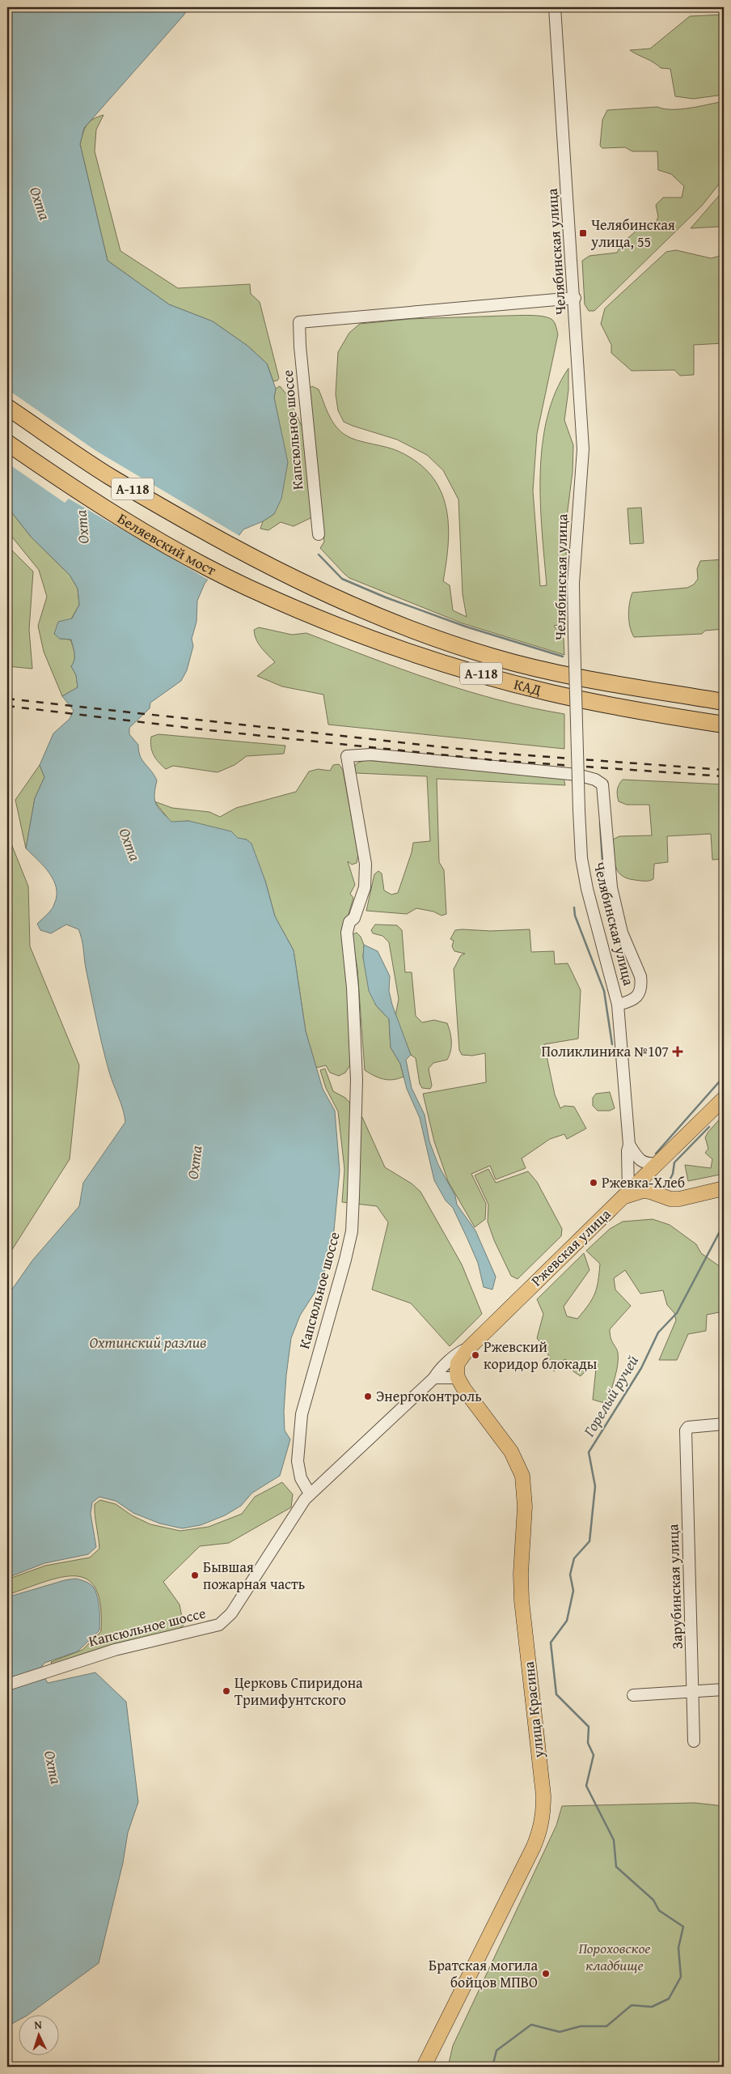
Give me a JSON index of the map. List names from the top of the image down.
{
  "streets": {
    "highway": ["А-118", "Беляевский мост", "КАД"],
    "main road": ["Ржевская улица", "улица Красина"],
    "street": ["Челябинская улица", "Капсюльное шоссе", "Зарубинская улица"]
  },
  "crossings": [
    ["Челябинская улица", "Капсюльное шоссе"],
    ["Челябинская улица", "Ржевская улица"],
    ["Капсюльное шоссе", "Ржевская улица"],
    ["Беляевский мост", "КАД"]
  ],
  "water": ["Охта", "Охтинский разлив", "Горелый ручей"],
  "parks": ["Пороховское кладбище"],
  "places": {
    "transit": ["Челябинская улица, 55"],
    "health": ["Поликлиника №107"],
    "other": [
      "Ржевка-Хлеб",
      "Ржевский коридор блокады",
      "Энергоконтроль",
      "Бывшая пожарная часть",
      "Церковь Спиридона Тримифунтского",
      "Братская могила бойцов МПВО"
    ]
  },
  "north": "top"
}
